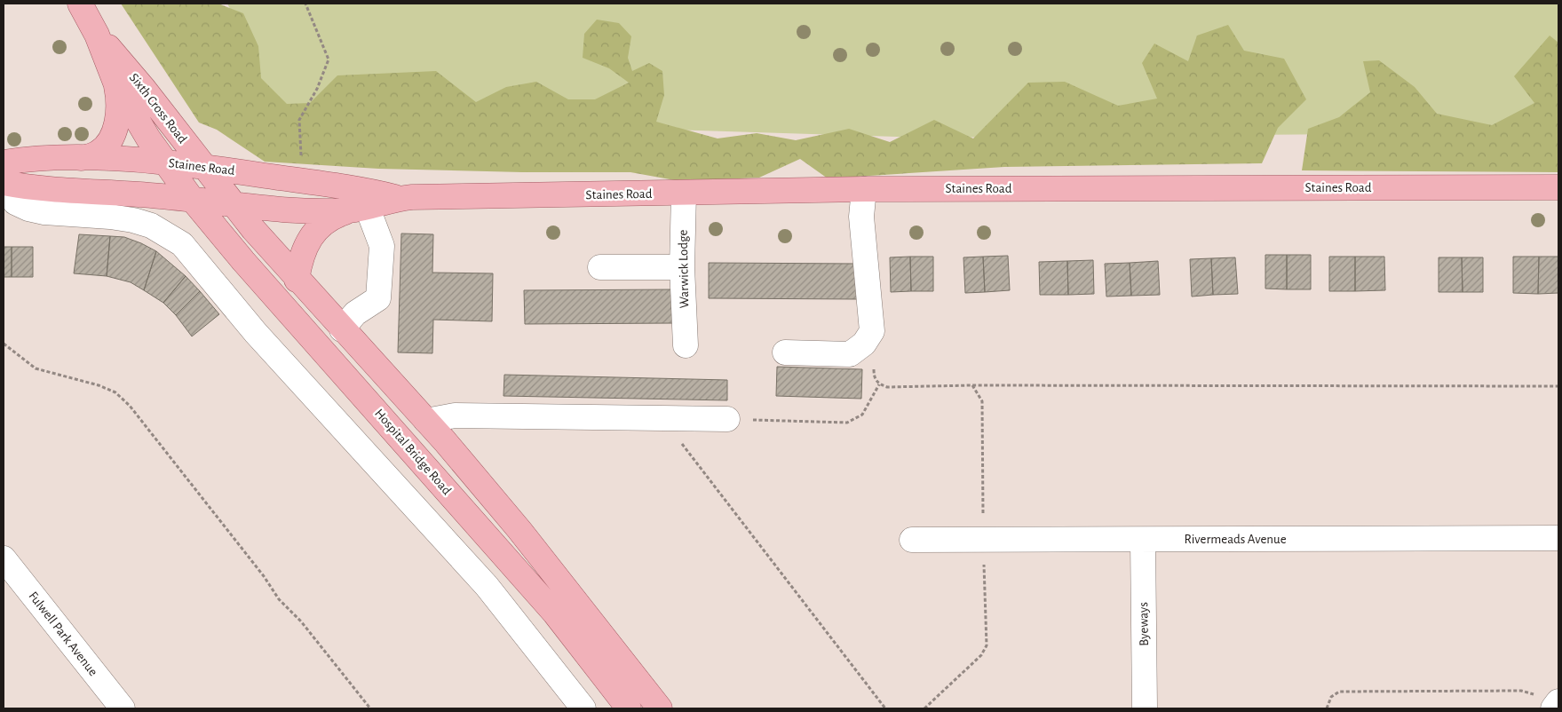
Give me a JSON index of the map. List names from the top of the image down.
{
  "streets": {
    "main road": ["Sixth Cross Road", "Staines Road", "Hospital Bridge Road"],
    "street": [
      "Warwick Lodge",
      "Rivermeads Avenue",
      "Byeways",
      "Fulwell Park Avenue"
    ]
  },
  "crossings": [
    ["Sixth Cross Road", "Staines Road"],
    ["Sixth Cross Road", "Hospital Bridge Road"],
    ["Staines Road", "Warwick Lodge"],
    ["Staines Road", "Hospital Bridge Road"],
    ["Rivermeads Avenue", "Byeways"]
  ]
}
